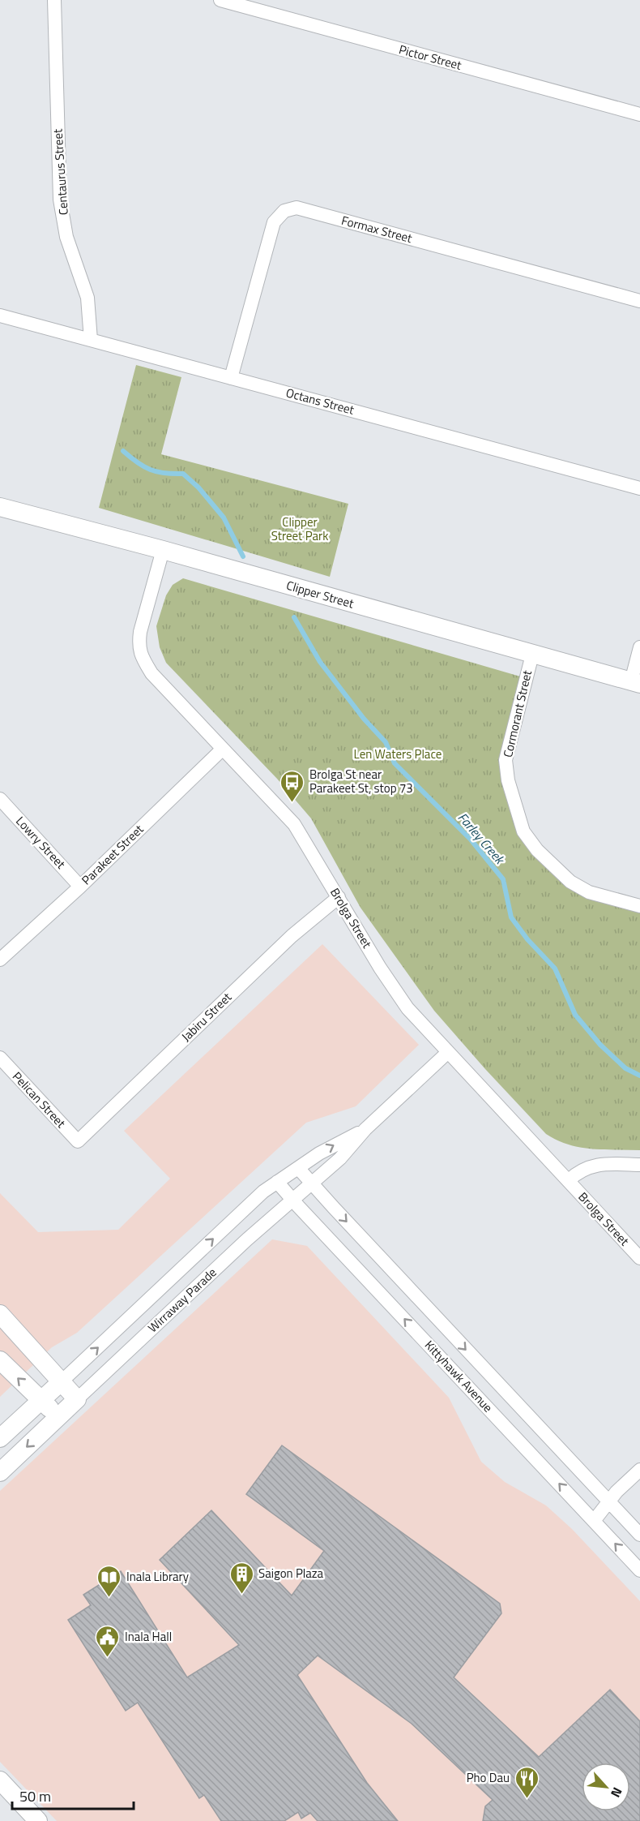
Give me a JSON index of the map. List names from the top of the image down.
{
  "streets": {
    "street": [
      "Pictor Street",
      "Centaurus Street",
      "Formax Street",
      "Octans Street",
      "Clipper Street",
      "Cormorant Street",
      "Lowry Street",
      "Parakeet Street",
      "Brolga Street",
      "Jabiru Street",
      "Pelican Street",
      "Wirraway Parade",
      "Kittyhawk Avenue"
    ]
  },
  "crossings": [
    ["Centaurus Street", "Octans Street"],
    ["Formax Street", "Octans Street"],
    ["Clipper Street", "Cormorant Street"],
    ["Clipper Street", "Brolga Street"],
    ["Lowry Street", "Parakeet Street"],
    ["Parakeet Street", "Brolga Street"],
    ["Brolga Street", "Jabiru Street"],
    ["Brolga Street", "Wirraway Parade"],
    ["Jabiru Street", "Pelican Street"],
    ["Wirraway Parade", "Kittyhawk Avenue"]
  ],
  "water": ["Farley Creek"],
  "parks": ["Clipper Street Park", "Len Waters Place"],
  "places": {
    "bus stop": ["Brolga St near Parakeet St, stop 73"],
    "building": ["Saigon Plaza"],
    "library": ["Inala Library"],
    "public building": ["Inala Hall"],
    "restaurant": ["Pho Dau"]
  },
  "scale_bar": "50 m",
  "north": "bottom right"
}
